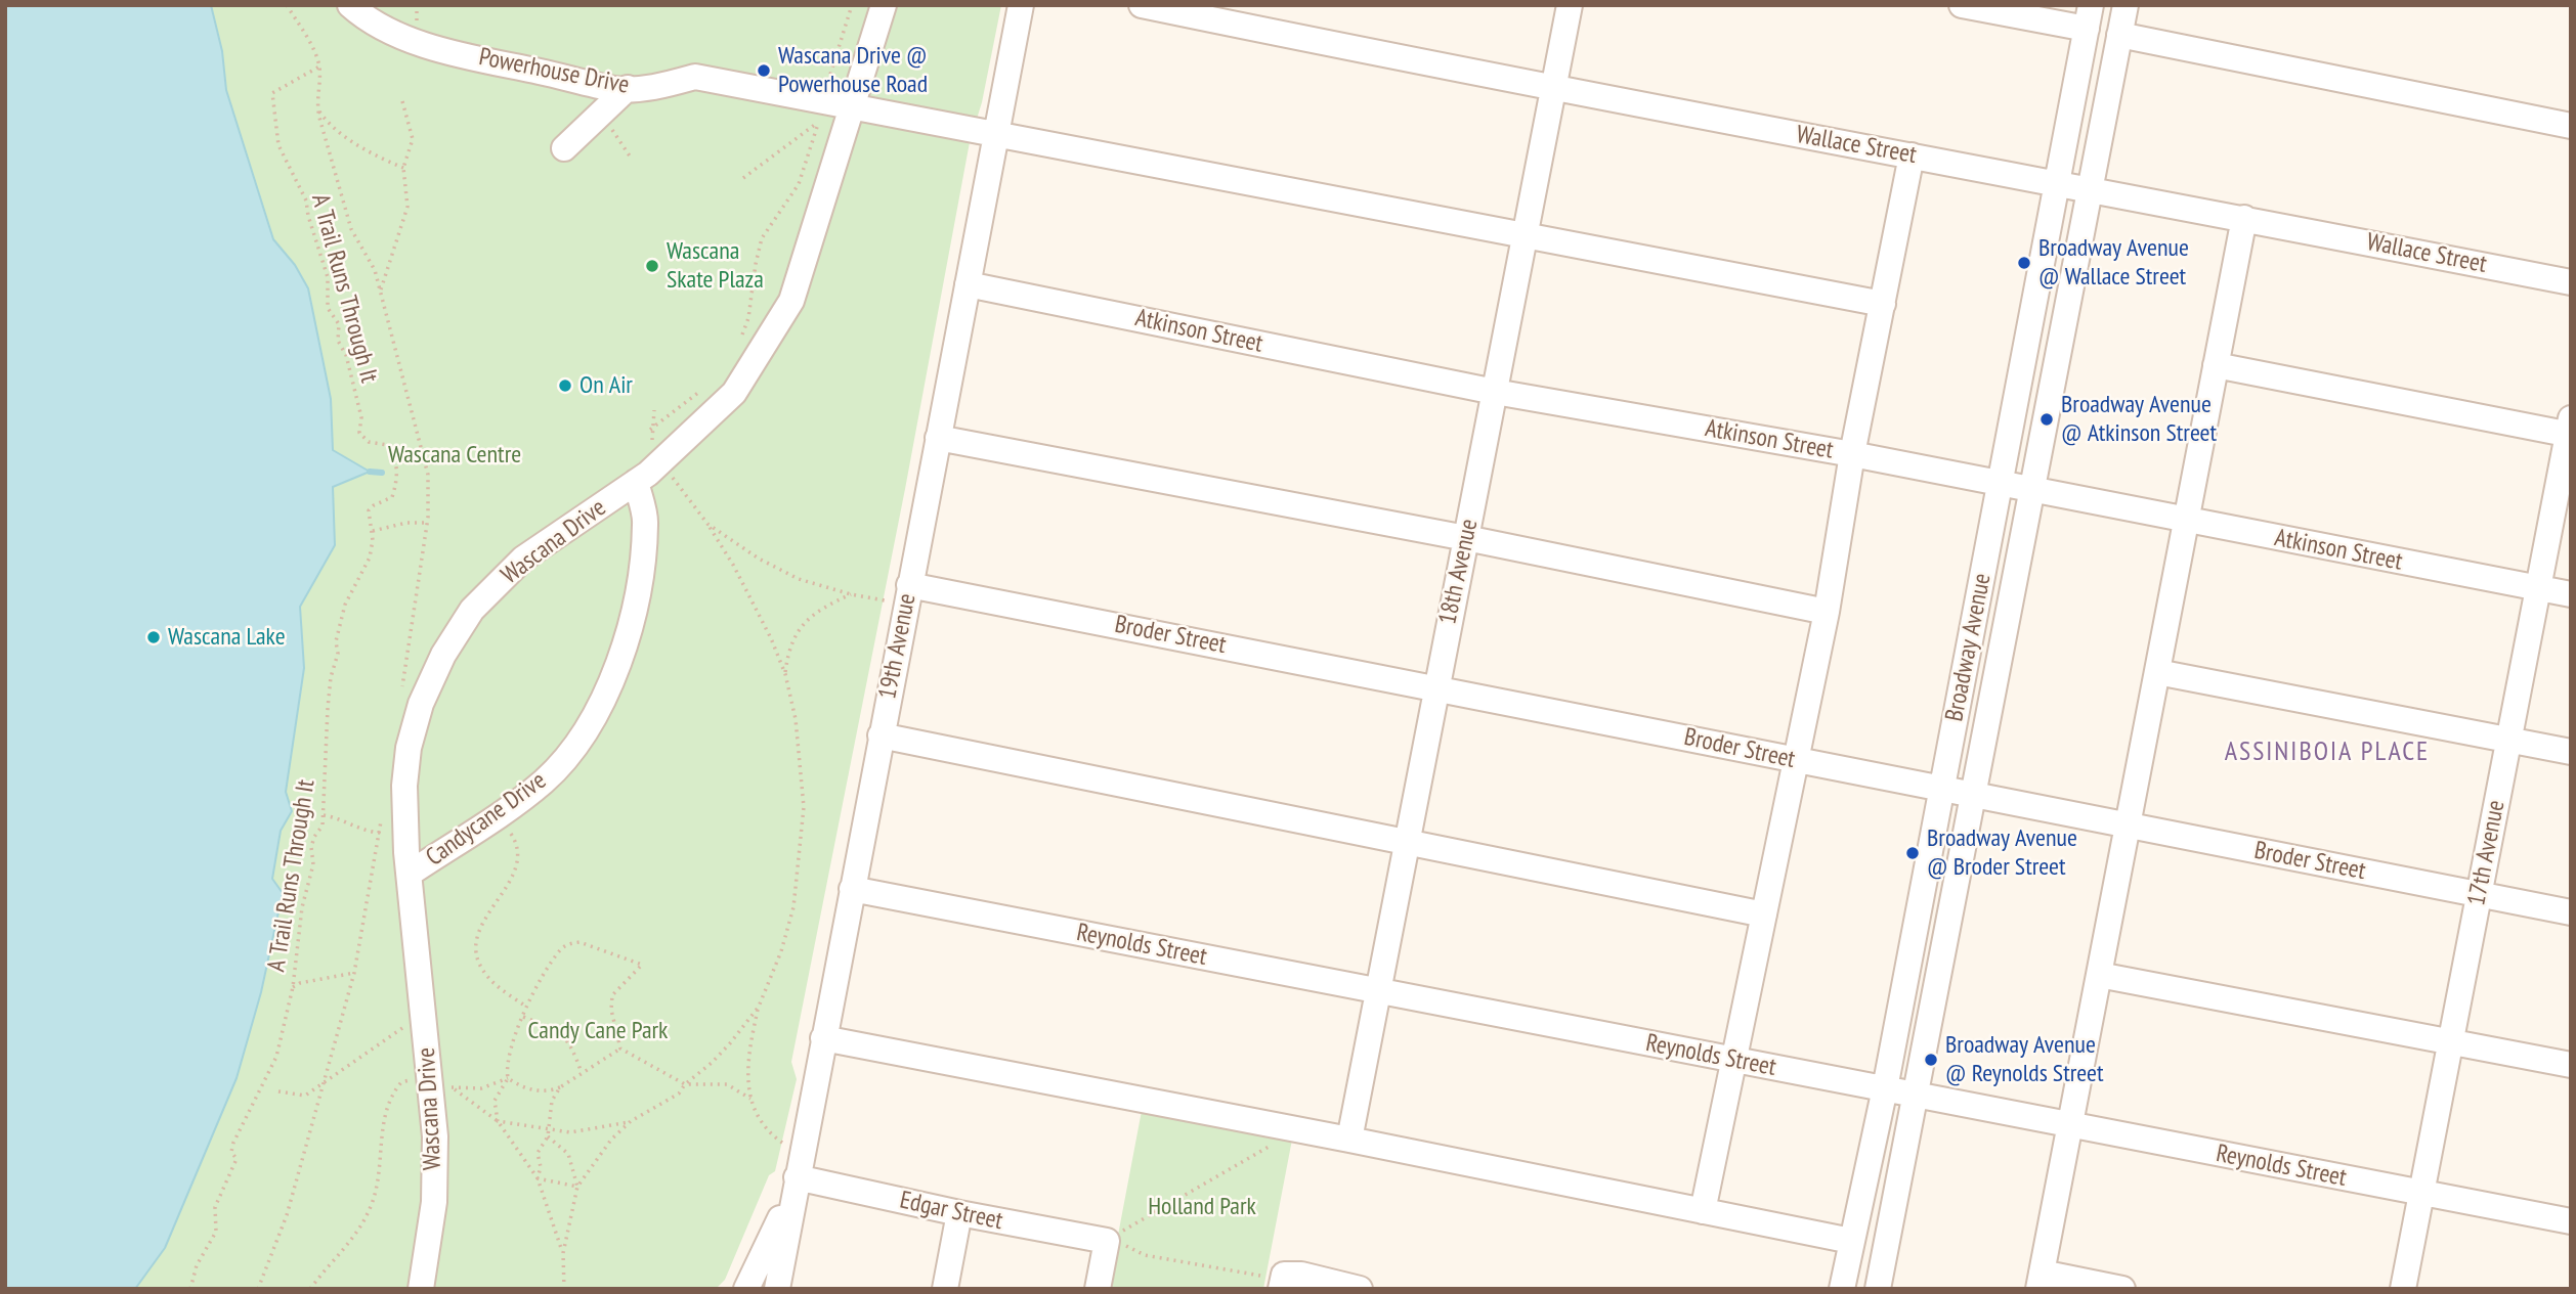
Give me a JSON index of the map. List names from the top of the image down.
{
  "streets": {
    "street": [
      "Powerhouse Drive",
      "Wallace Street",
      "Atkinson Street",
      "Wascana Drive",
      "18th Avenue",
      "Broder Street",
      "19th Avenue",
      "Broadway Avenue",
      "Candycane Drive",
      "17th Avenue",
      "Reynolds Street",
      "Edgar Street"
    ],
    "path": ["A Trail Runs Through It"]
  },
  "crossings": [
    ["Powerhouse Drive", "Wascana Drive"],
    ["Wallace Street", "18th Avenue"],
    ["Wallace Street", "Broadway Avenue"],
    ["Atkinson Street", "18th Avenue"],
    ["Atkinson Street", "19th Avenue"],
    ["Atkinson Street", "Broadway Avenue"],
    ["Atkinson Street", "17th Avenue"],
    ["Wascana Drive", "Candycane Drive"],
    ["18th Avenue", "Broder Street"],
    ["18th Avenue", "Reynolds Street"],
    ["Broder Street", "19th Avenue"],
    ["Broder Street", "Broadway Avenue"],
    ["Broder Street", "17th Avenue"],
    ["19th Avenue", "Reynolds Street"],
    ["19th Avenue", "Edgar Street"],
    ["Broadway Avenue", "Reynolds Street"],
    ["17th Avenue", "Reynolds Street"]
  ],
  "districts": ["ASSINIBOIA PLACE"],
  "parks": ["Wascana Centre", "Candy Cane Park", "Holland Park"],
  "places": [
    "Wascana Drive @ Powerhouse Road",
    "Broadway Avenue @ Wallace Street",
    "Wascana Skate Plaza",
    "On Air",
    "Broadway Avenue @ Atkinson Street",
    "Wascana Lake",
    "Broadway Avenue @ Broder Street",
    "Broadway Avenue @ Reynolds Street"
  ]
}
